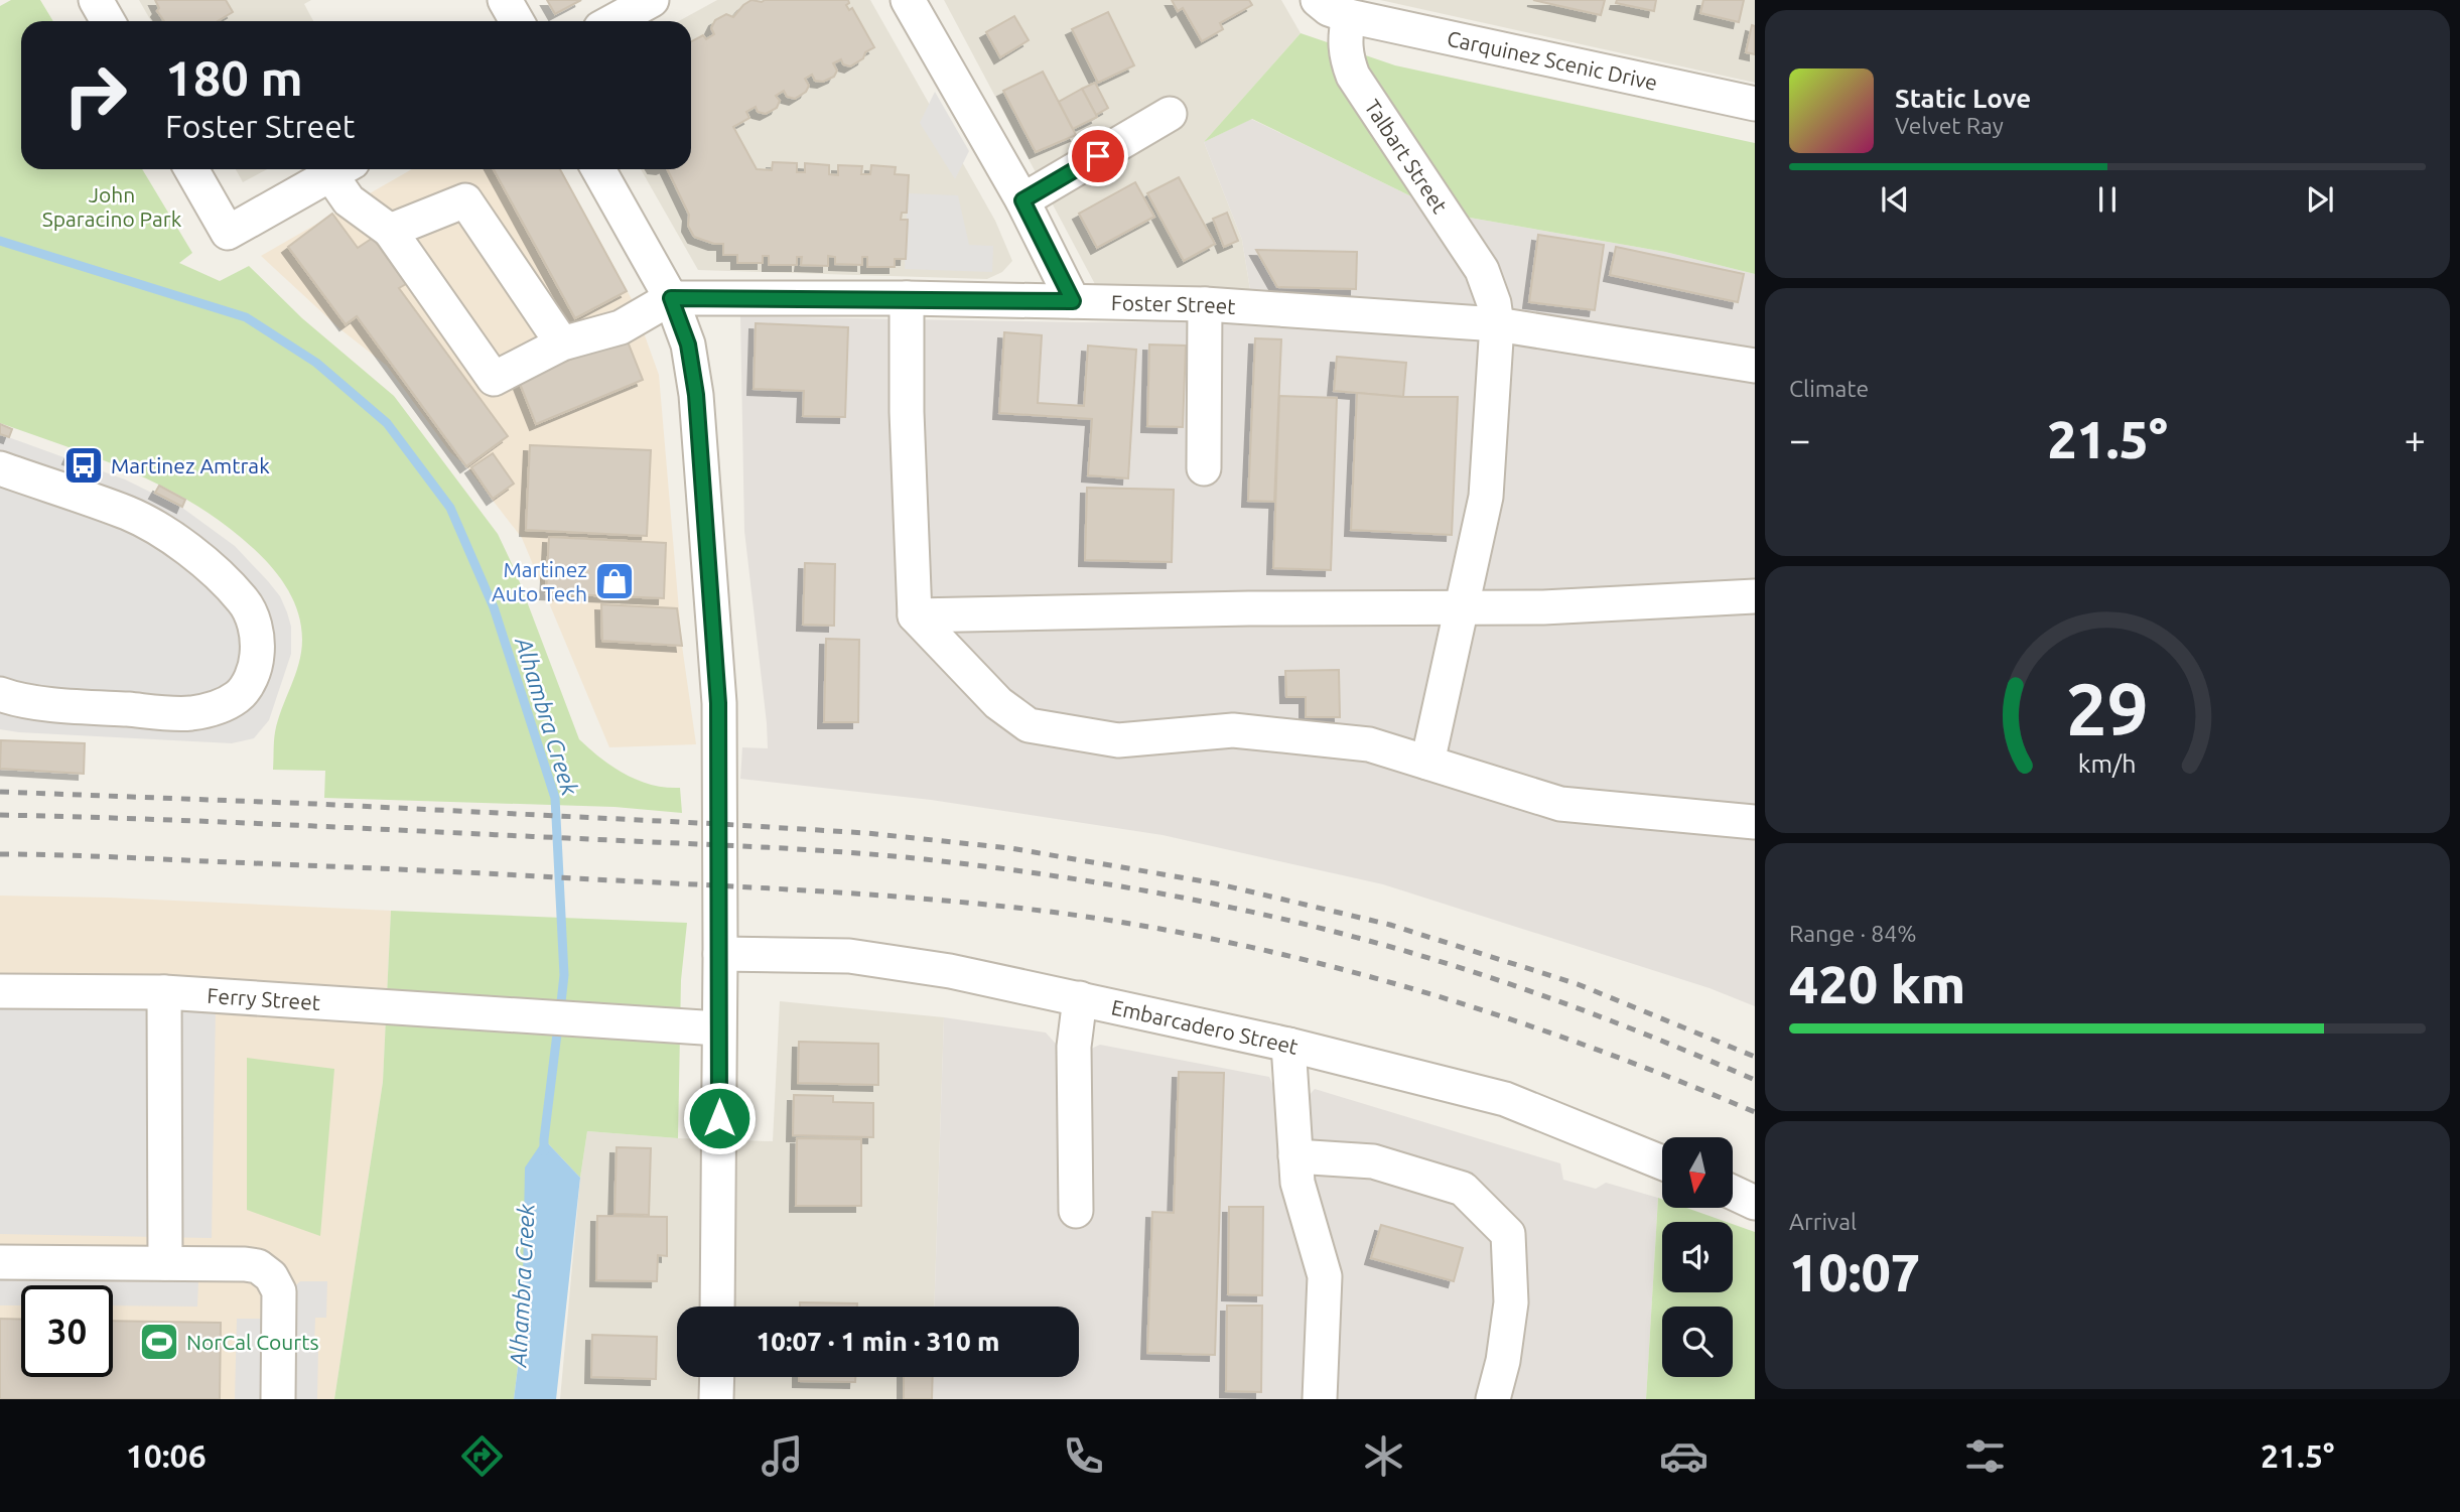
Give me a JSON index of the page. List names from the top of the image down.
{
  "streets": {
    "street": [
      "Carquinez Scenic Drive",
      "Talbart Street",
      "Foster Street",
      "Ferry Street",
      "Embarcadero Street"
    ]
  },
  "crossings": [
    ["Carquinez Scenic Drive", "Talbart Street"],
    ["Talbart Street", "Foster Street"]
  ],
  "water": ["Alhambra Creek"],
  "parks": ["John Sparacino Park"],
  "places": {
    "bus stop": ["Martinez Amtrak"],
    "shop": ["Martinez Auto Tech"],
    "sports": ["NorCal Courts"]
  },
  "north": "bottom",
  "page": {
    "turn": ["180 m", "Foster Street"],
    "song": ["Static Love", "Velvet Ray"],
    "tile": [
      "Climate",
      ["Range · 84%", "420 km"],
      ["Arrival", "10:07"]
    ],
    "heat": ["−", "21.5°", "+"],
    "limit": "30",
    "trip": "10:07 · 1 min · 310 m",
    "tabs": ["10:06", "21.5°"],
    "gauge": ["29", "km/h"]
  }
}
